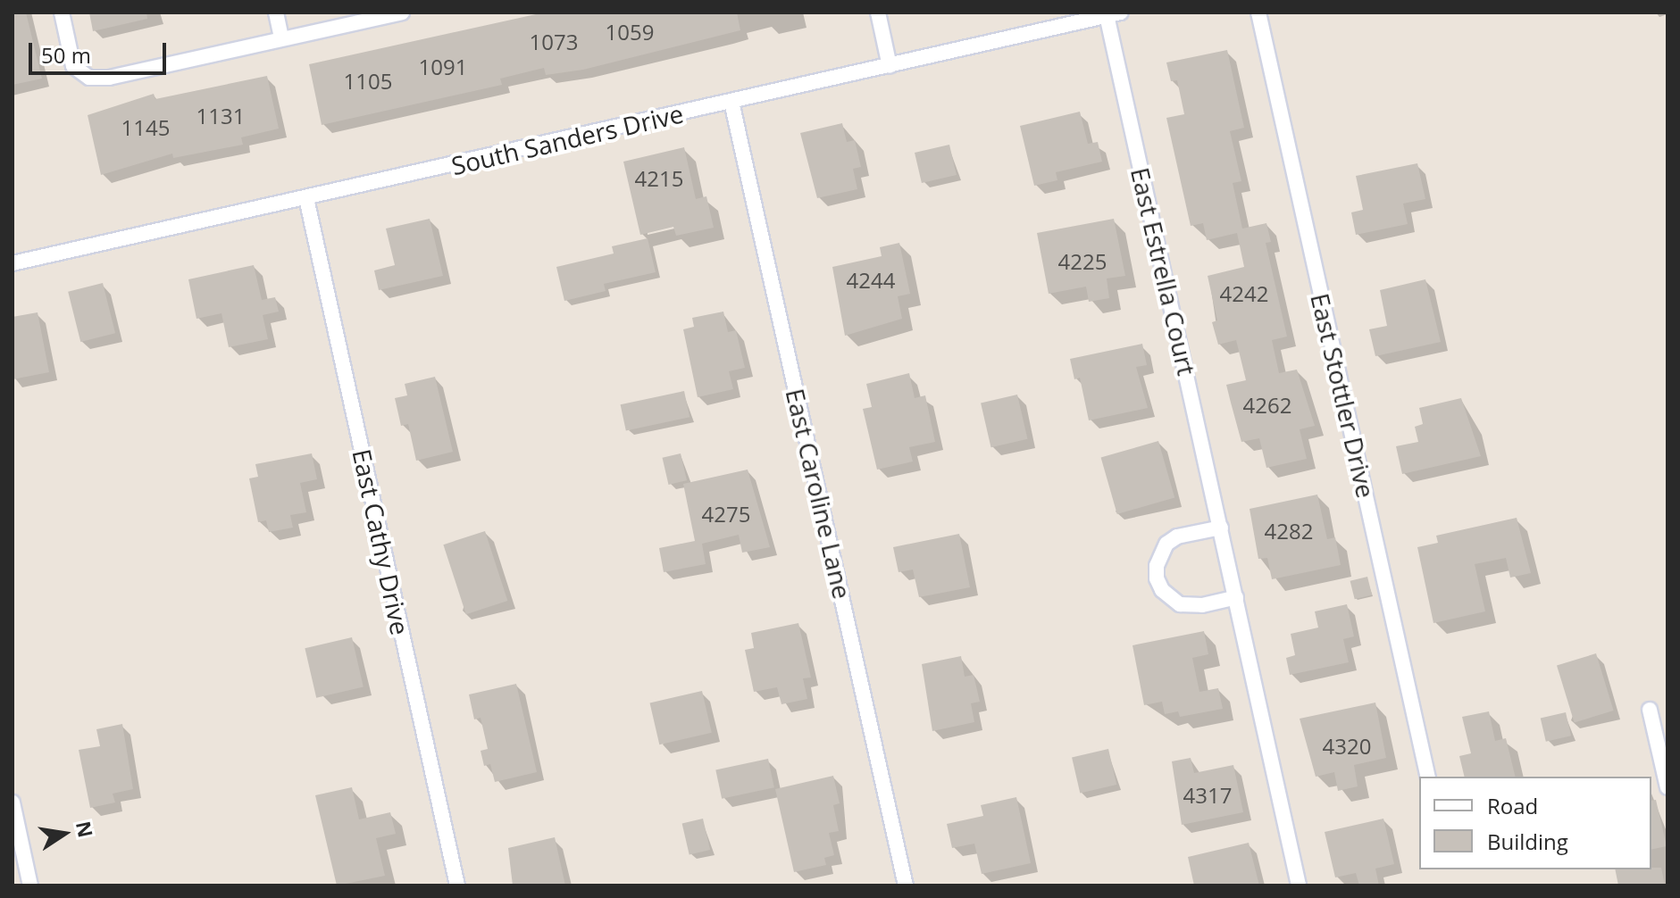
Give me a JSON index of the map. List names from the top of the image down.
{
  "streets": {
    "street": [
      "South Sanders Drive",
      "East Estrella Court",
      "East Stottler Drive",
      "East Caroline Lane",
      "East Cathy Drive"
    ]
  },
  "crossings": [
    ["South Sanders Drive", "East Estrella Court"],
    ["South Sanders Drive", "East Caroline Lane"],
    ["South Sanders Drive", "East Cathy Drive"]
  ],
  "house_numbers": [
    "1059",
    "1073",
    "1091",
    "1105",
    "1131",
    "1145",
    "4215",
    "4225",
    "4244",
    "4242",
    "4262",
    "4275",
    "4282",
    "4320",
    "4317"
  ],
  "legend": ["Road", "Building"],
  "scale_bar": "50 m",
  "north": "right"
}
